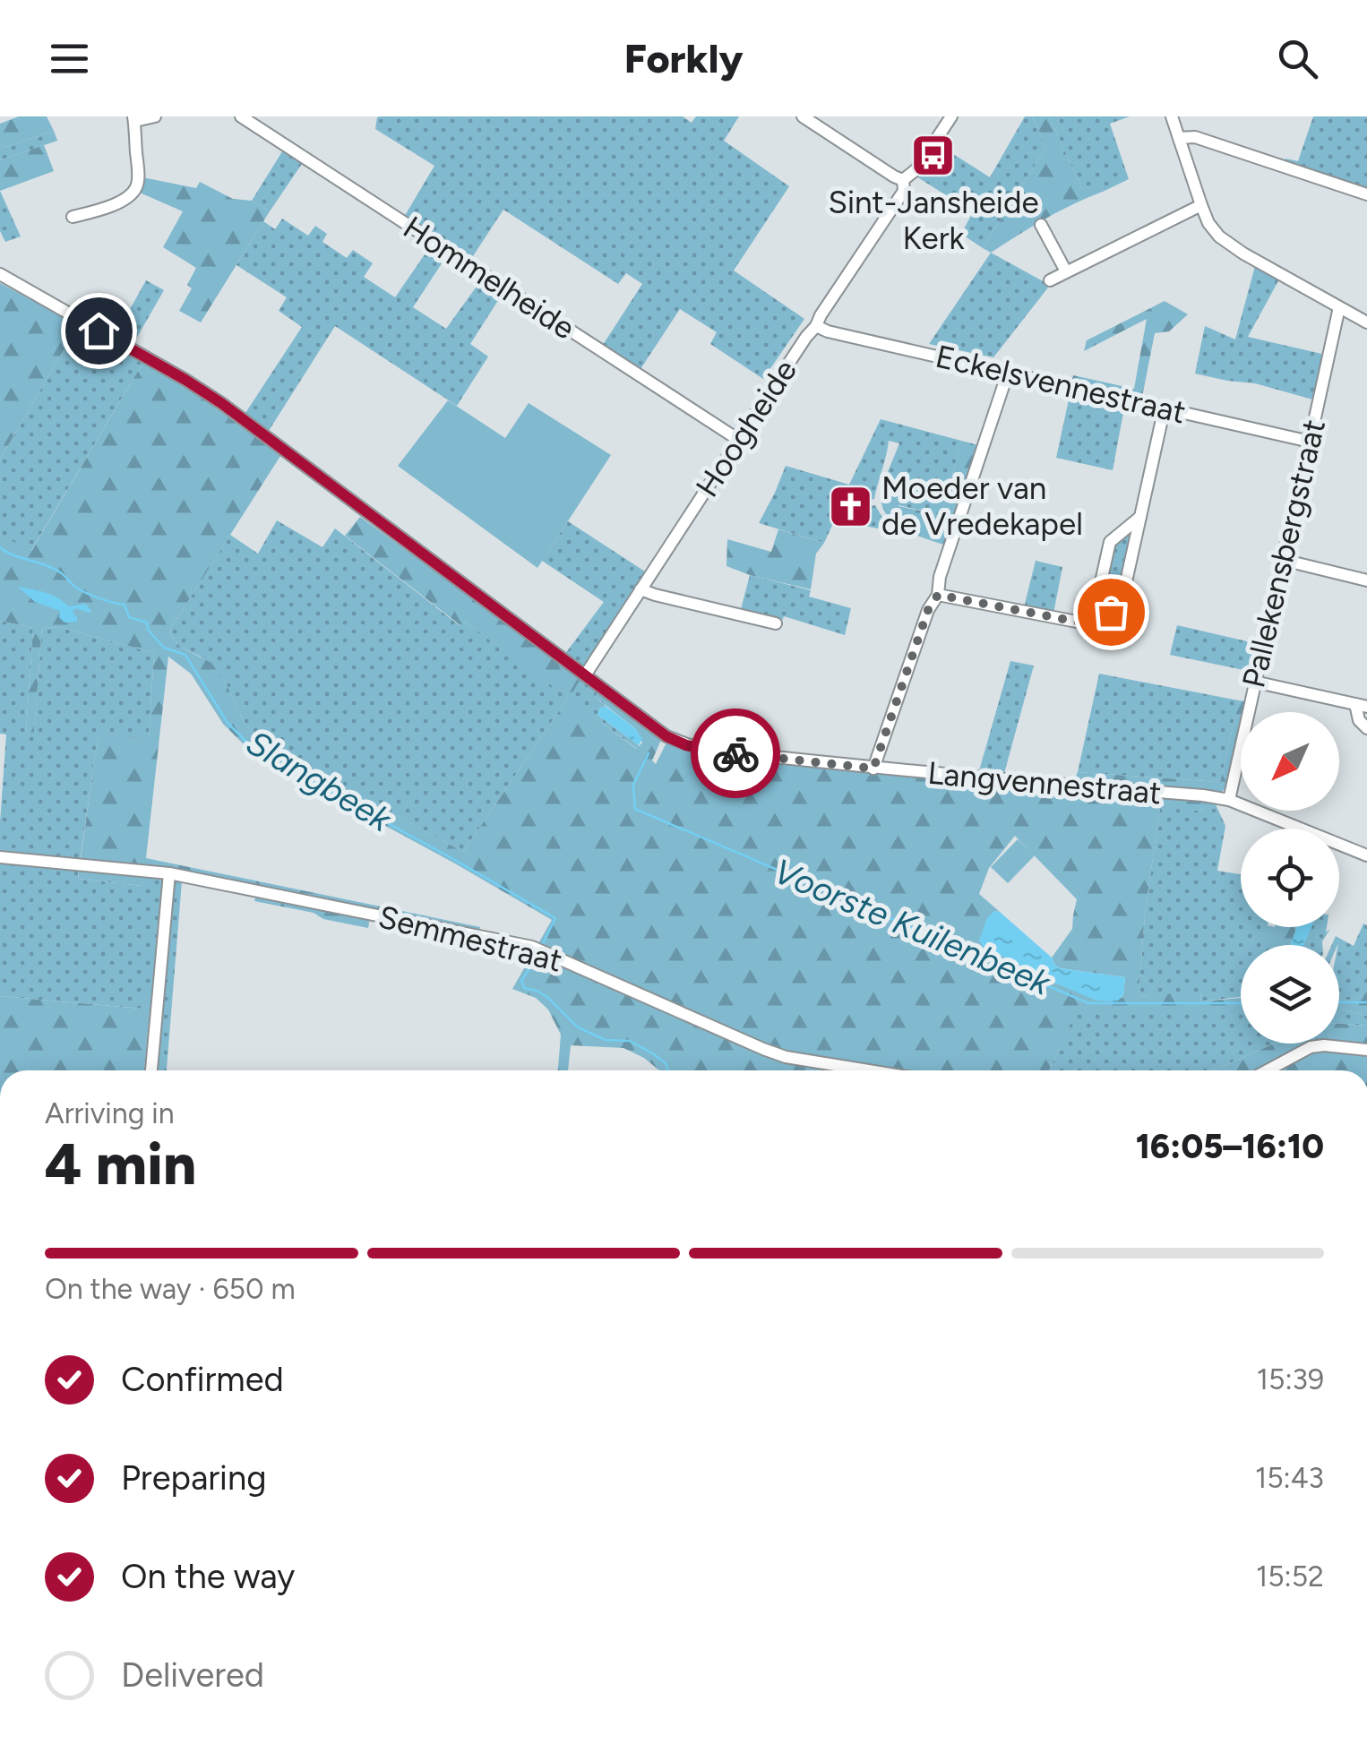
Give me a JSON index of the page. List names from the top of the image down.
{
  "streets": {
    "street": [
      "Hommelheide",
      "Eckelsvennestraat",
      "Hoogheide",
      "Pallekensbergstraat",
      "Langvennestraat",
      "Semmestraat"
    ]
  },
  "crossings": [
    ["Hommelheide", "Hoogheide"],
    ["Eckelsvennestraat", "Hoogheide"],
    ["Eckelsvennestraat", "Pallekensbergstraat"],
    ["Hoogheide", "Langvennestraat"],
    ["Pallekensbergstraat", "Langvennestraat"]
  ],
  "water": ["Slangbeek", "Voorste Kuilenbeek"],
  "places": {
    "bus stop": ["Sint-Jansheide Kerk"],
    "church": ["Moeder van de Vredekapel"]
  },
  "north": "bottom left",
  "page": {
    "header": "Forkly",
    "heading": ["4 min", "Arriving in", "16:05–16:10"],
    "bar": "On the way · 650 m",
    "list": [
      ["Confirmed", "15:39"],
      ["Preparing", "15:43"],
      ["On the way", "15:52"],
      "Delivered"
    ]
  }
}
